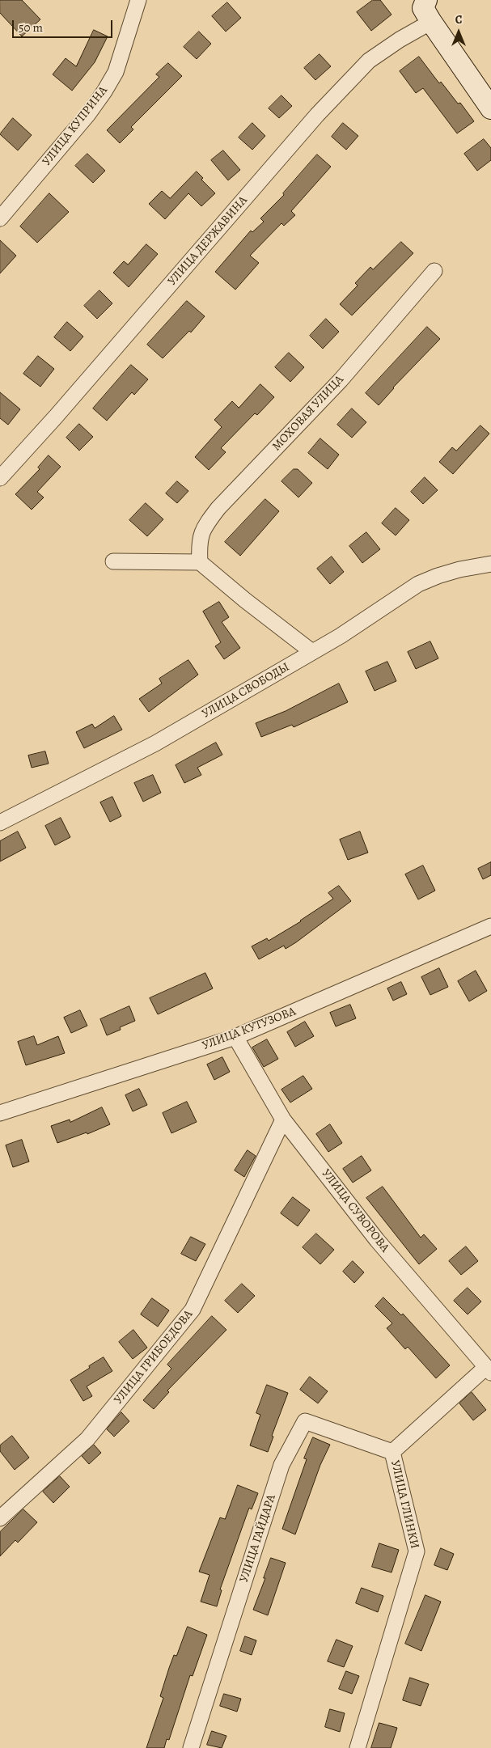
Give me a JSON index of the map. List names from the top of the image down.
{
  "streets": {
    "street": [
      "УЛИЦА КУПРИНА",
      "УЛИЦА ДЕРЖАВИНА",
      "МОХОВАЯ УЛИЦА",
      "УЛИЦА СВОБОДЫ",
      "УЛИЦА КУТУЗОВА",
      "УЛИЦА СУВОРОВА",
      "УЛИЦА ГРИБОЕДОВА",
      "УЛИЦА ГЛИНКИ",
      "УЛИЦА ГАЙДАРА"
    ]
  },
  "crossings": [
    ["УЛИЦА КУТУЗОВА", "УЛИЦА СУВОРОВА"],
    ["УЛИЦА СУВОРОВА", "УЛИЦА ГРИБОЕДОВА"],
    ["УЛИЦА СУВОРОВА", "УЛИЦА ГЛИНКИ"],
    ["УЛИЦА ГЛИНКИ", "УЛИЦА ГАЙДАРА"]
  ],
  "scale_bar": "50 m",
  "north": "top"
}
